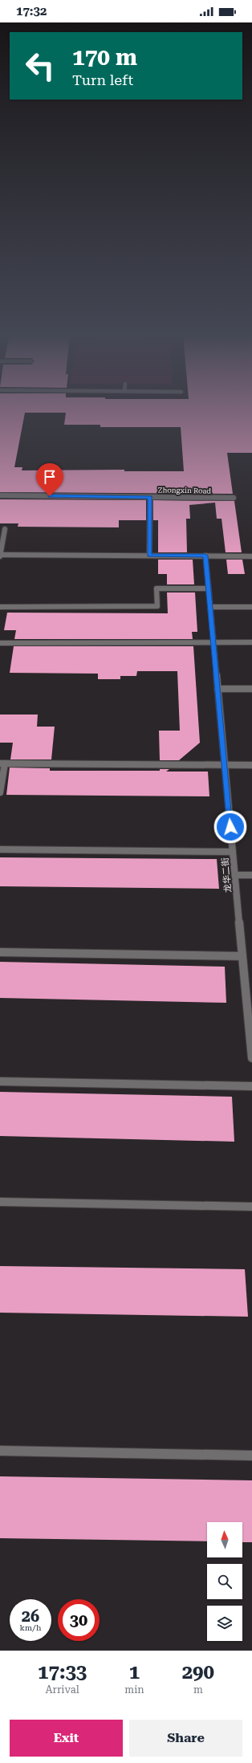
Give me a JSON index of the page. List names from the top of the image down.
{
  "streets": {
    "street": ["Zhongxin Road", "龙华二街"]
  },
  "north": "top",
  "page": {
    "status": "17:32",
    "turn": ["170 m", "Turn left"],
    "speed": "26 km/h",
    "limit": "30",
    "eta": [
      "17:33",
      "Arrival",
      "1",
      "min",
      "290",
      "m"
    ],
    "buttons": ["Exit", "Share"]
  }
}
